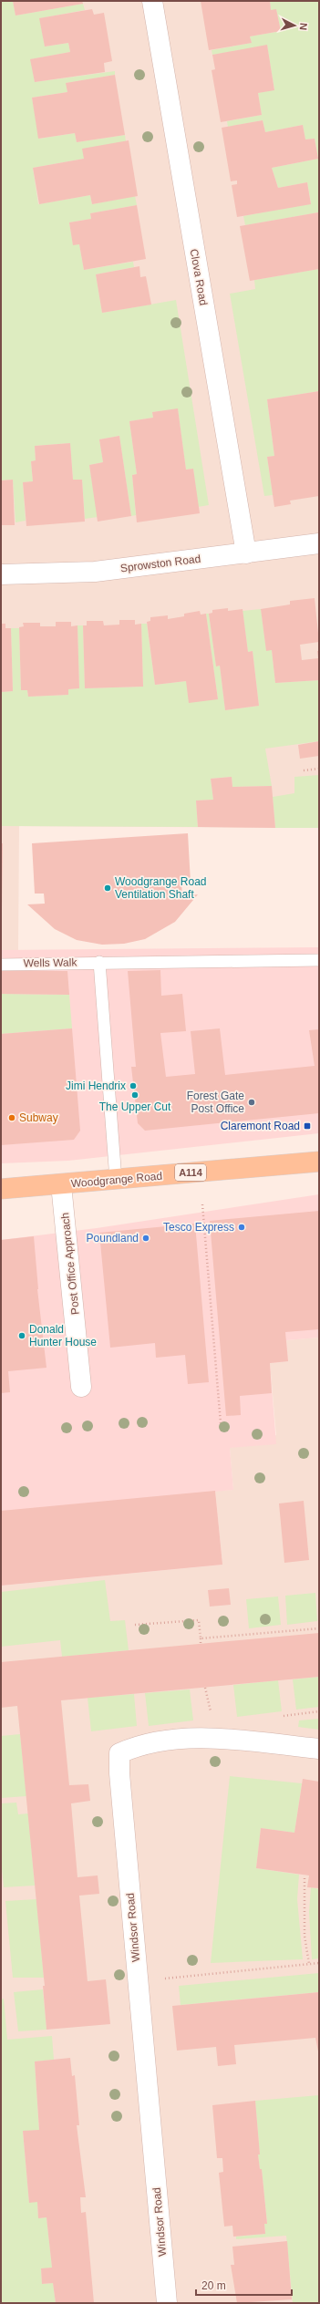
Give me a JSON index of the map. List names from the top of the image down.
{
  "streets": {
    "main road": ["A114", "Woodgrange Road"],
    "street": [
      "Clova Road",
      "Sprowston Road",
      "Post Office Approach",
      "Windsor Road"
    ],
    "lane": ["Wells Walk"]
  },
  "crossings": [
    ["Clova Road", "Sprowston Road"],
    ["Woodgrange Road", "Post Office Approach"]
  ],
  "places": {
    "other": [
      "Woodgrange Road Ventilation Shaft",
      "Jimi Hendrix",
      "The Upper Cut",
      "Forest Gate Post Office",
      "Subway",
      "Tesco Express",
      "Poundland",
      "Donald Hunter House"
    ],
    "transit": ["Claremont Road"]
  },
  "scale_bar": "20 m",
  "north": "right"
}
